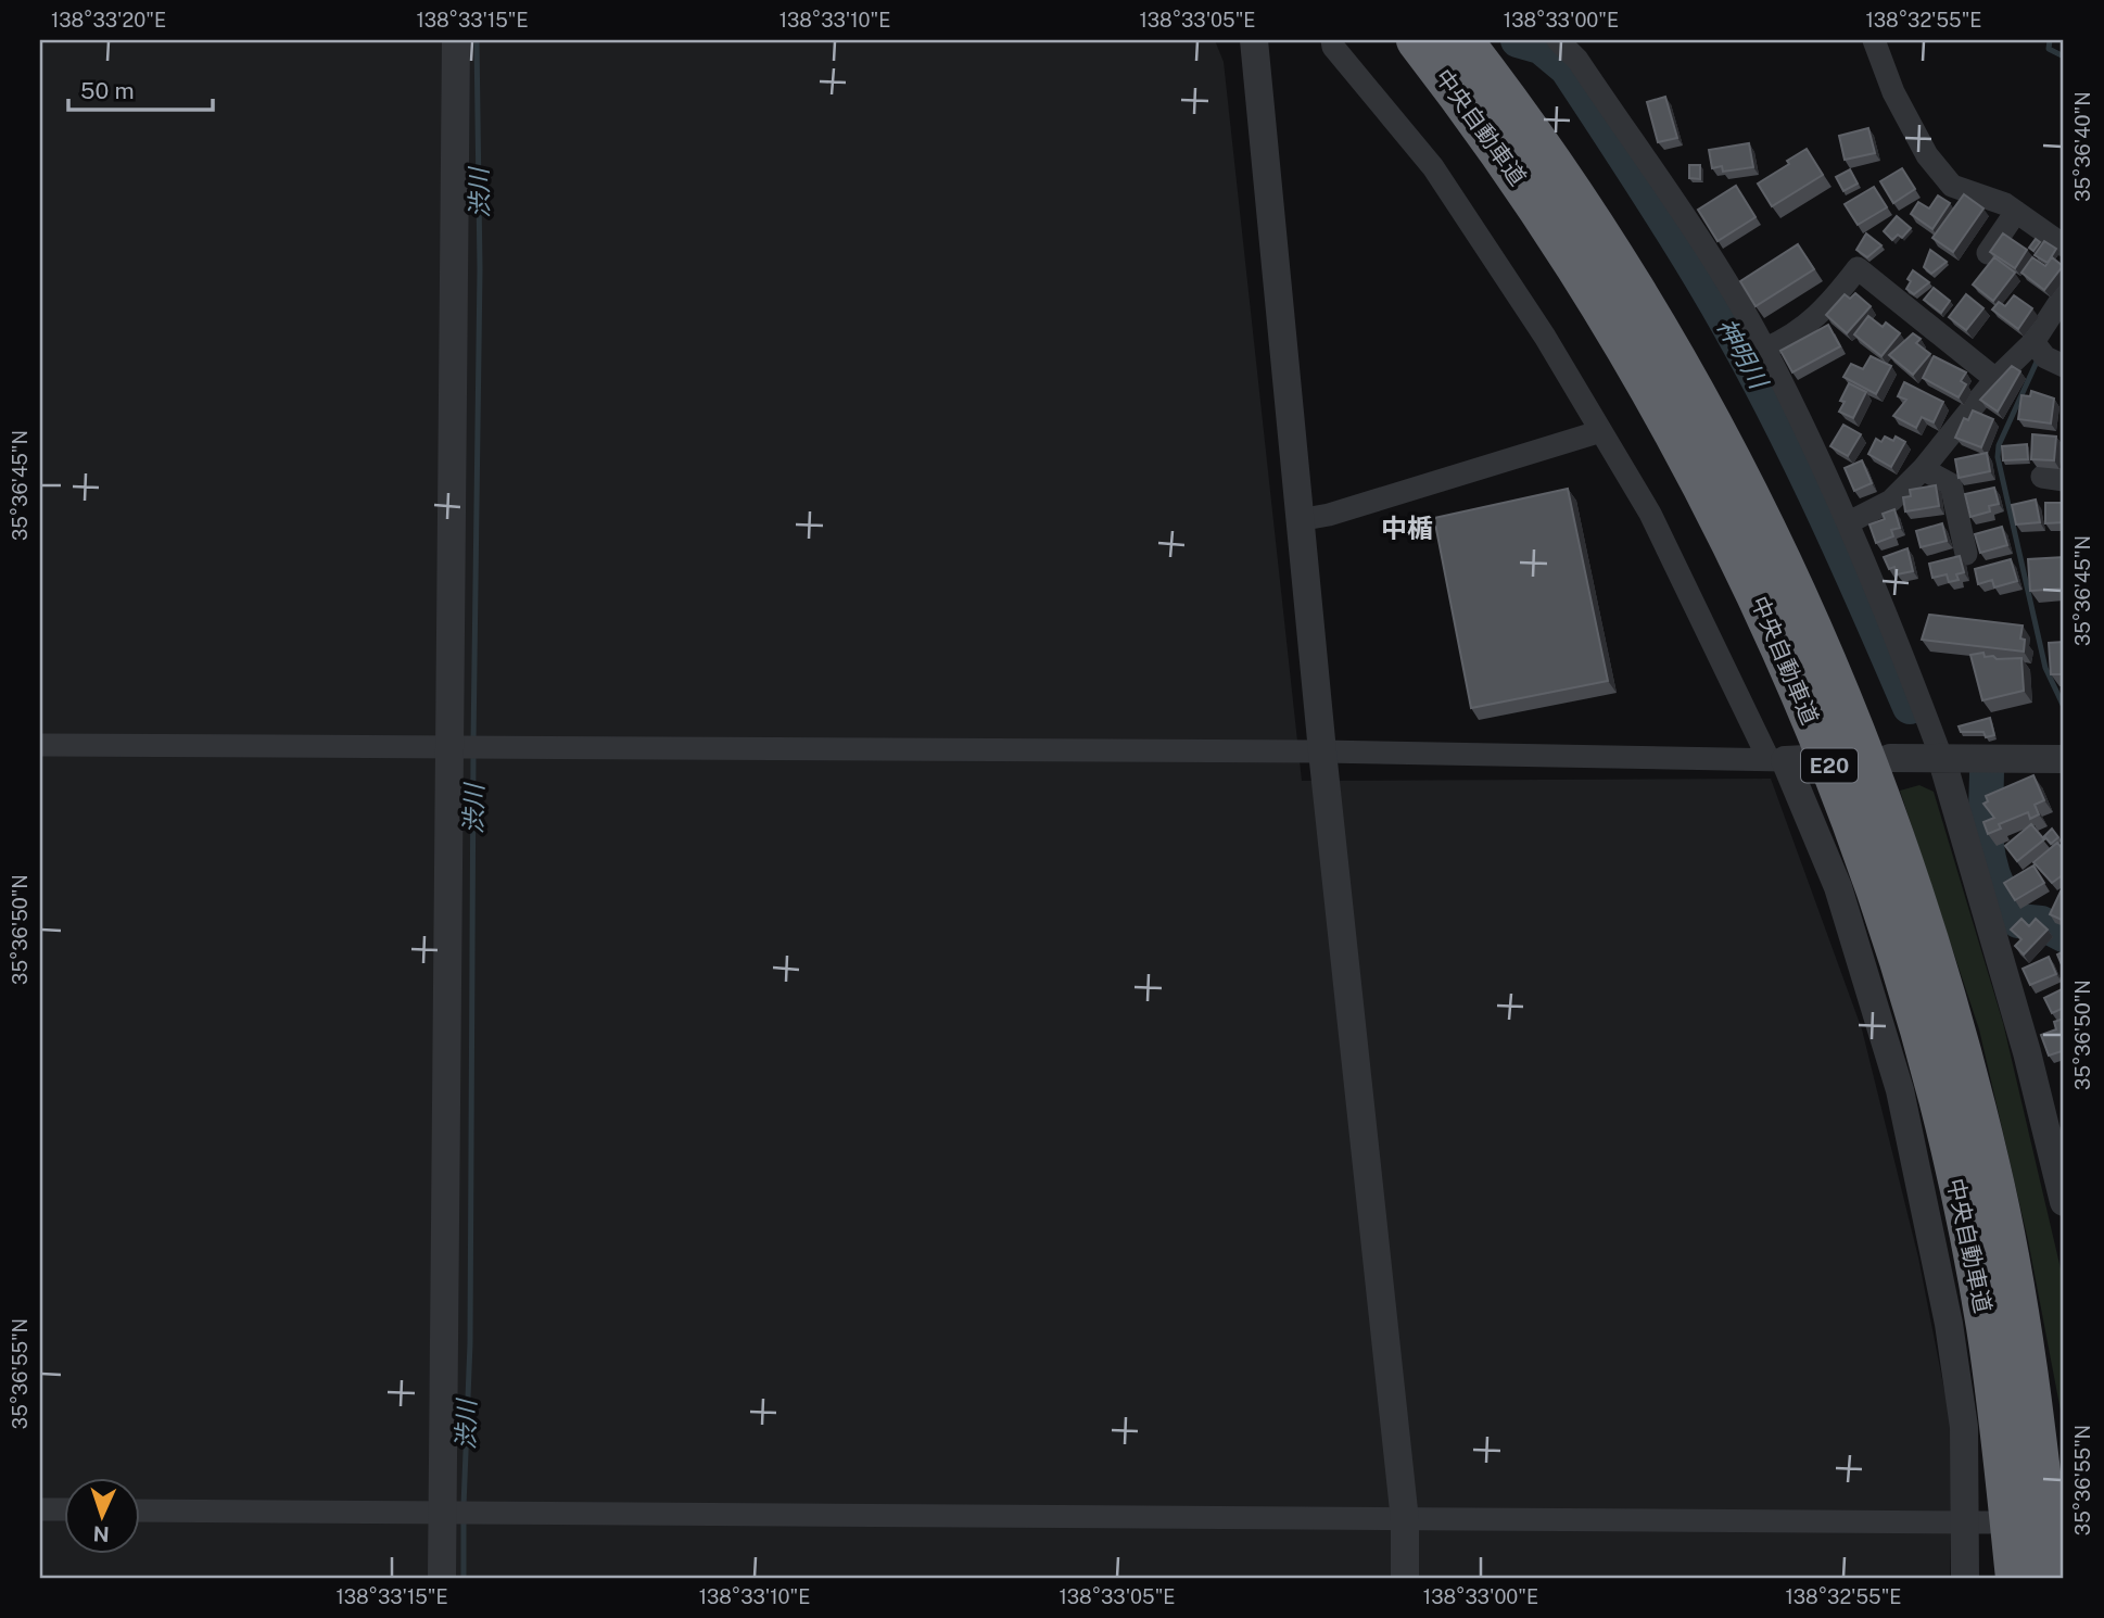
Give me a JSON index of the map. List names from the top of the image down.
{
  "streets": {
    "highway": ["中央自動車道", "E20"]
  },
  "districts": ["中楯"],
  "water": ["渋川", "神明川"],
  "scale_bar": "50 m",
  "north": "bottom",
  "coordinates": [
    "138°33'20\"E",
    "138°33'15\"E",
    "138°33'10\"E",
    "138°33'05\"E",
    "138°33'00\"E",
    "138°32'55\"E",
    "35°36'40\"N",
    "35°36'45\"N",
    "35°36'50\"N",
    "35°36'55\"N"
  ]
}
